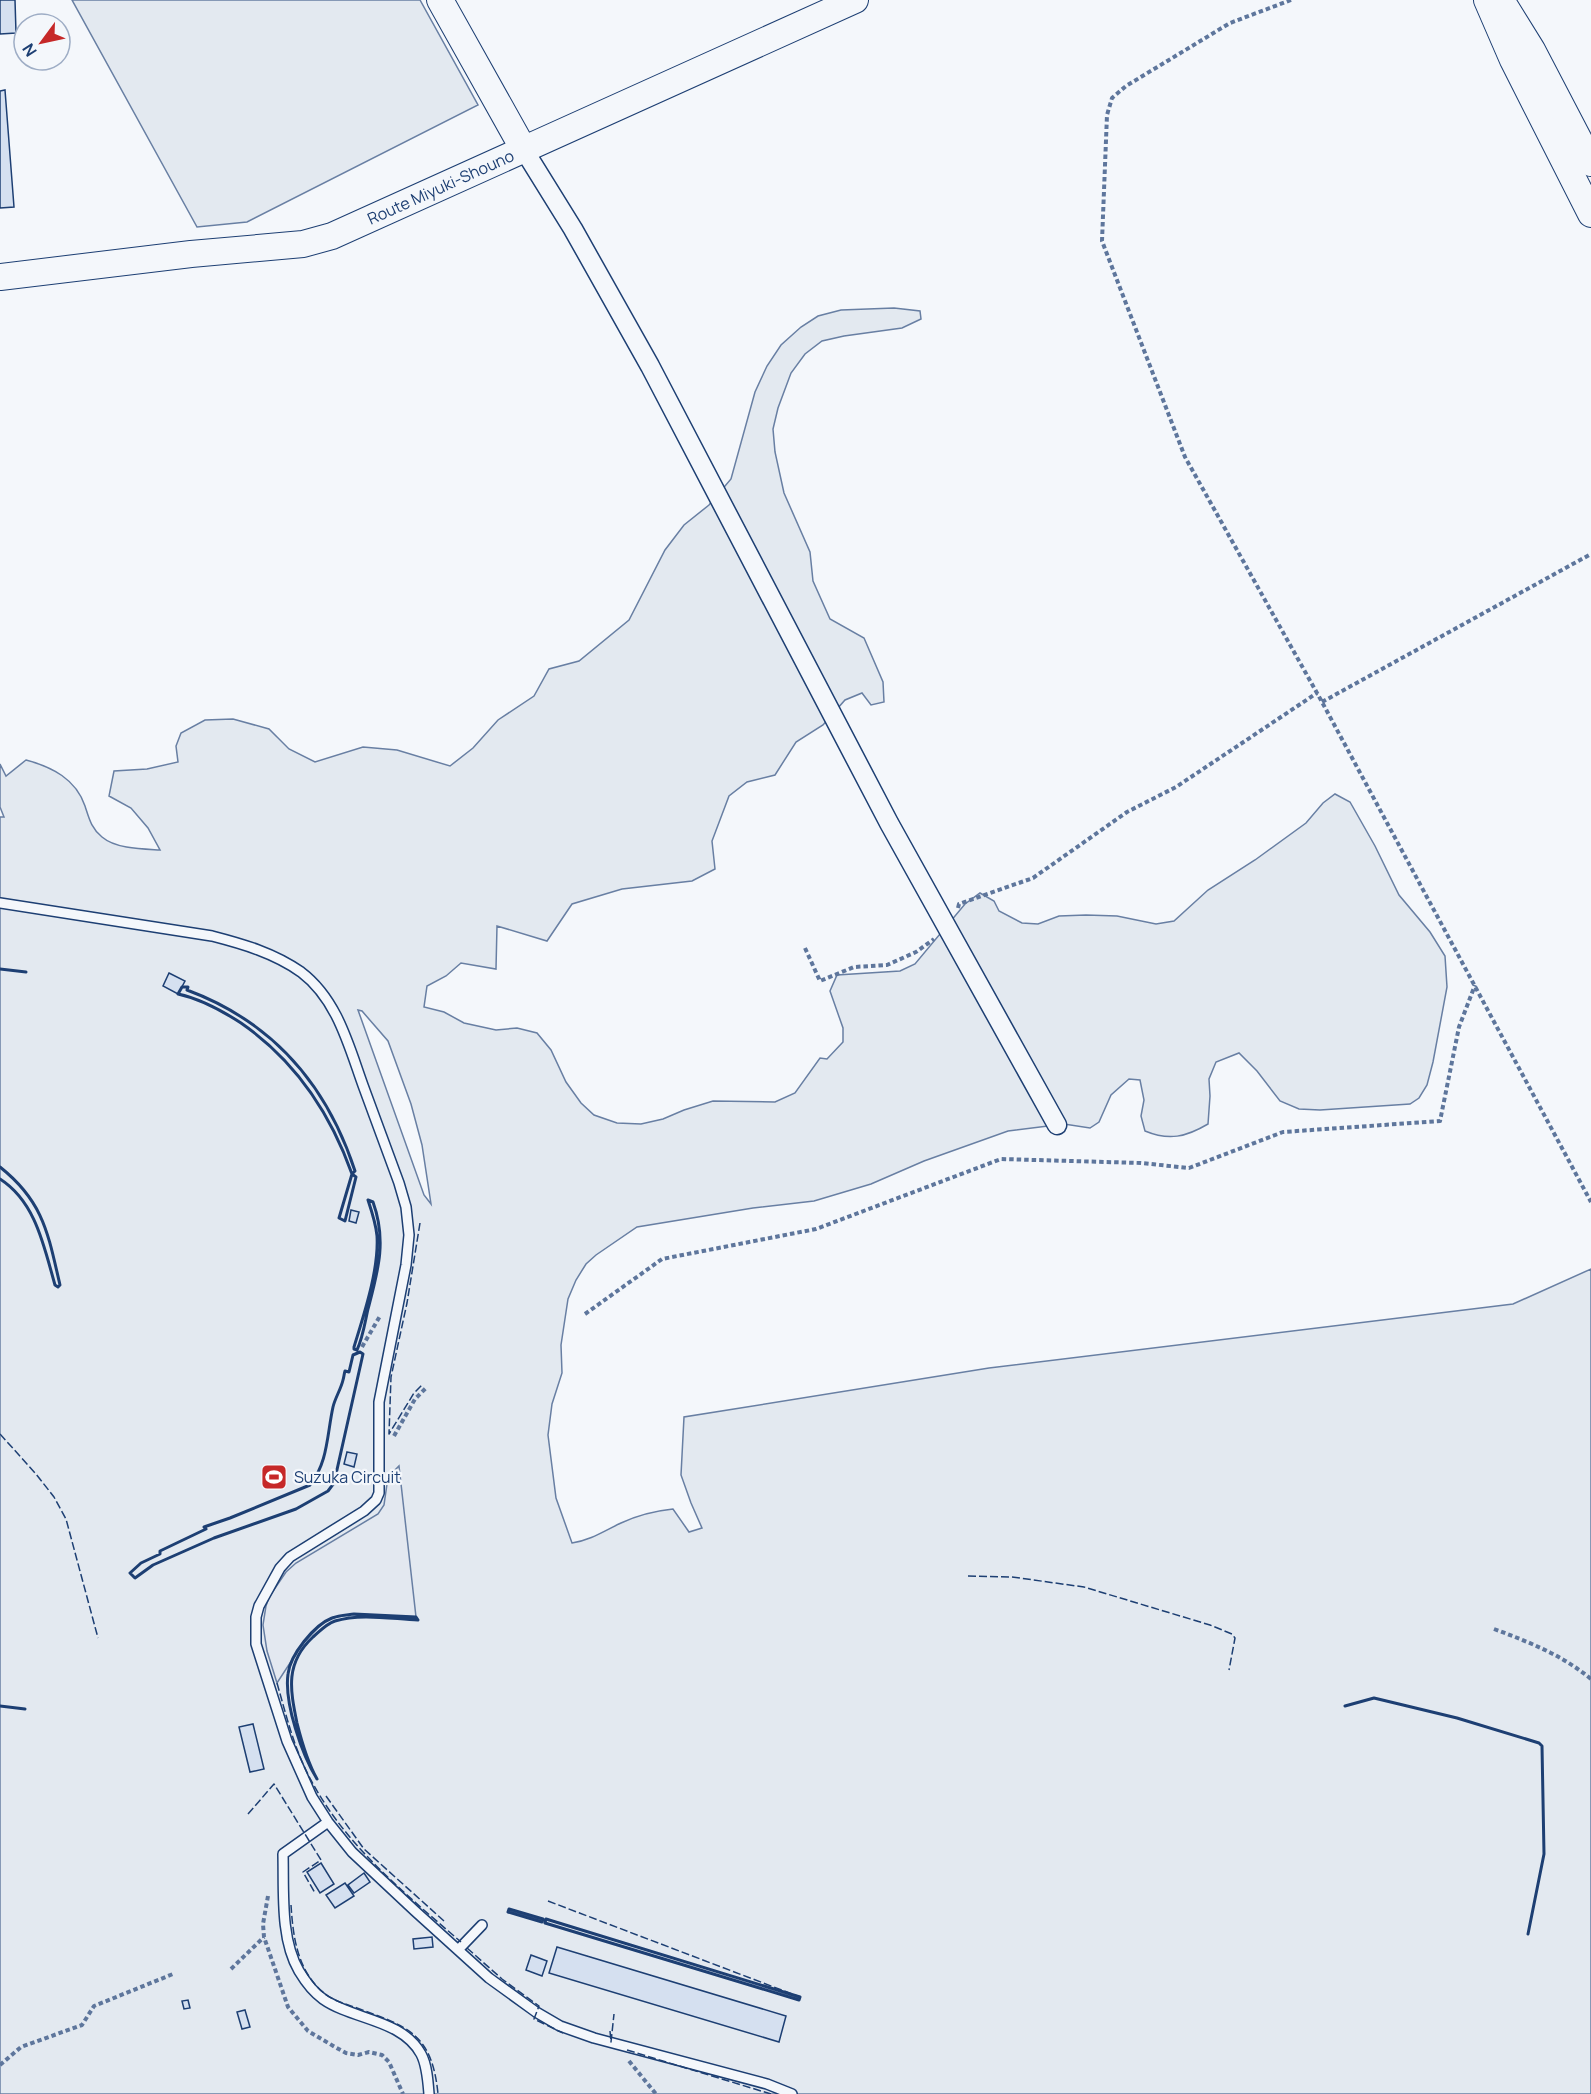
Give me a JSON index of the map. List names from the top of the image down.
{
  "streets": {
    "main road": ["Route Miyuki-Shouno"]
  },
  "places": {
    "sports": ["Suzuka Circuit"]
  },
  "north": "bottom left"
}
